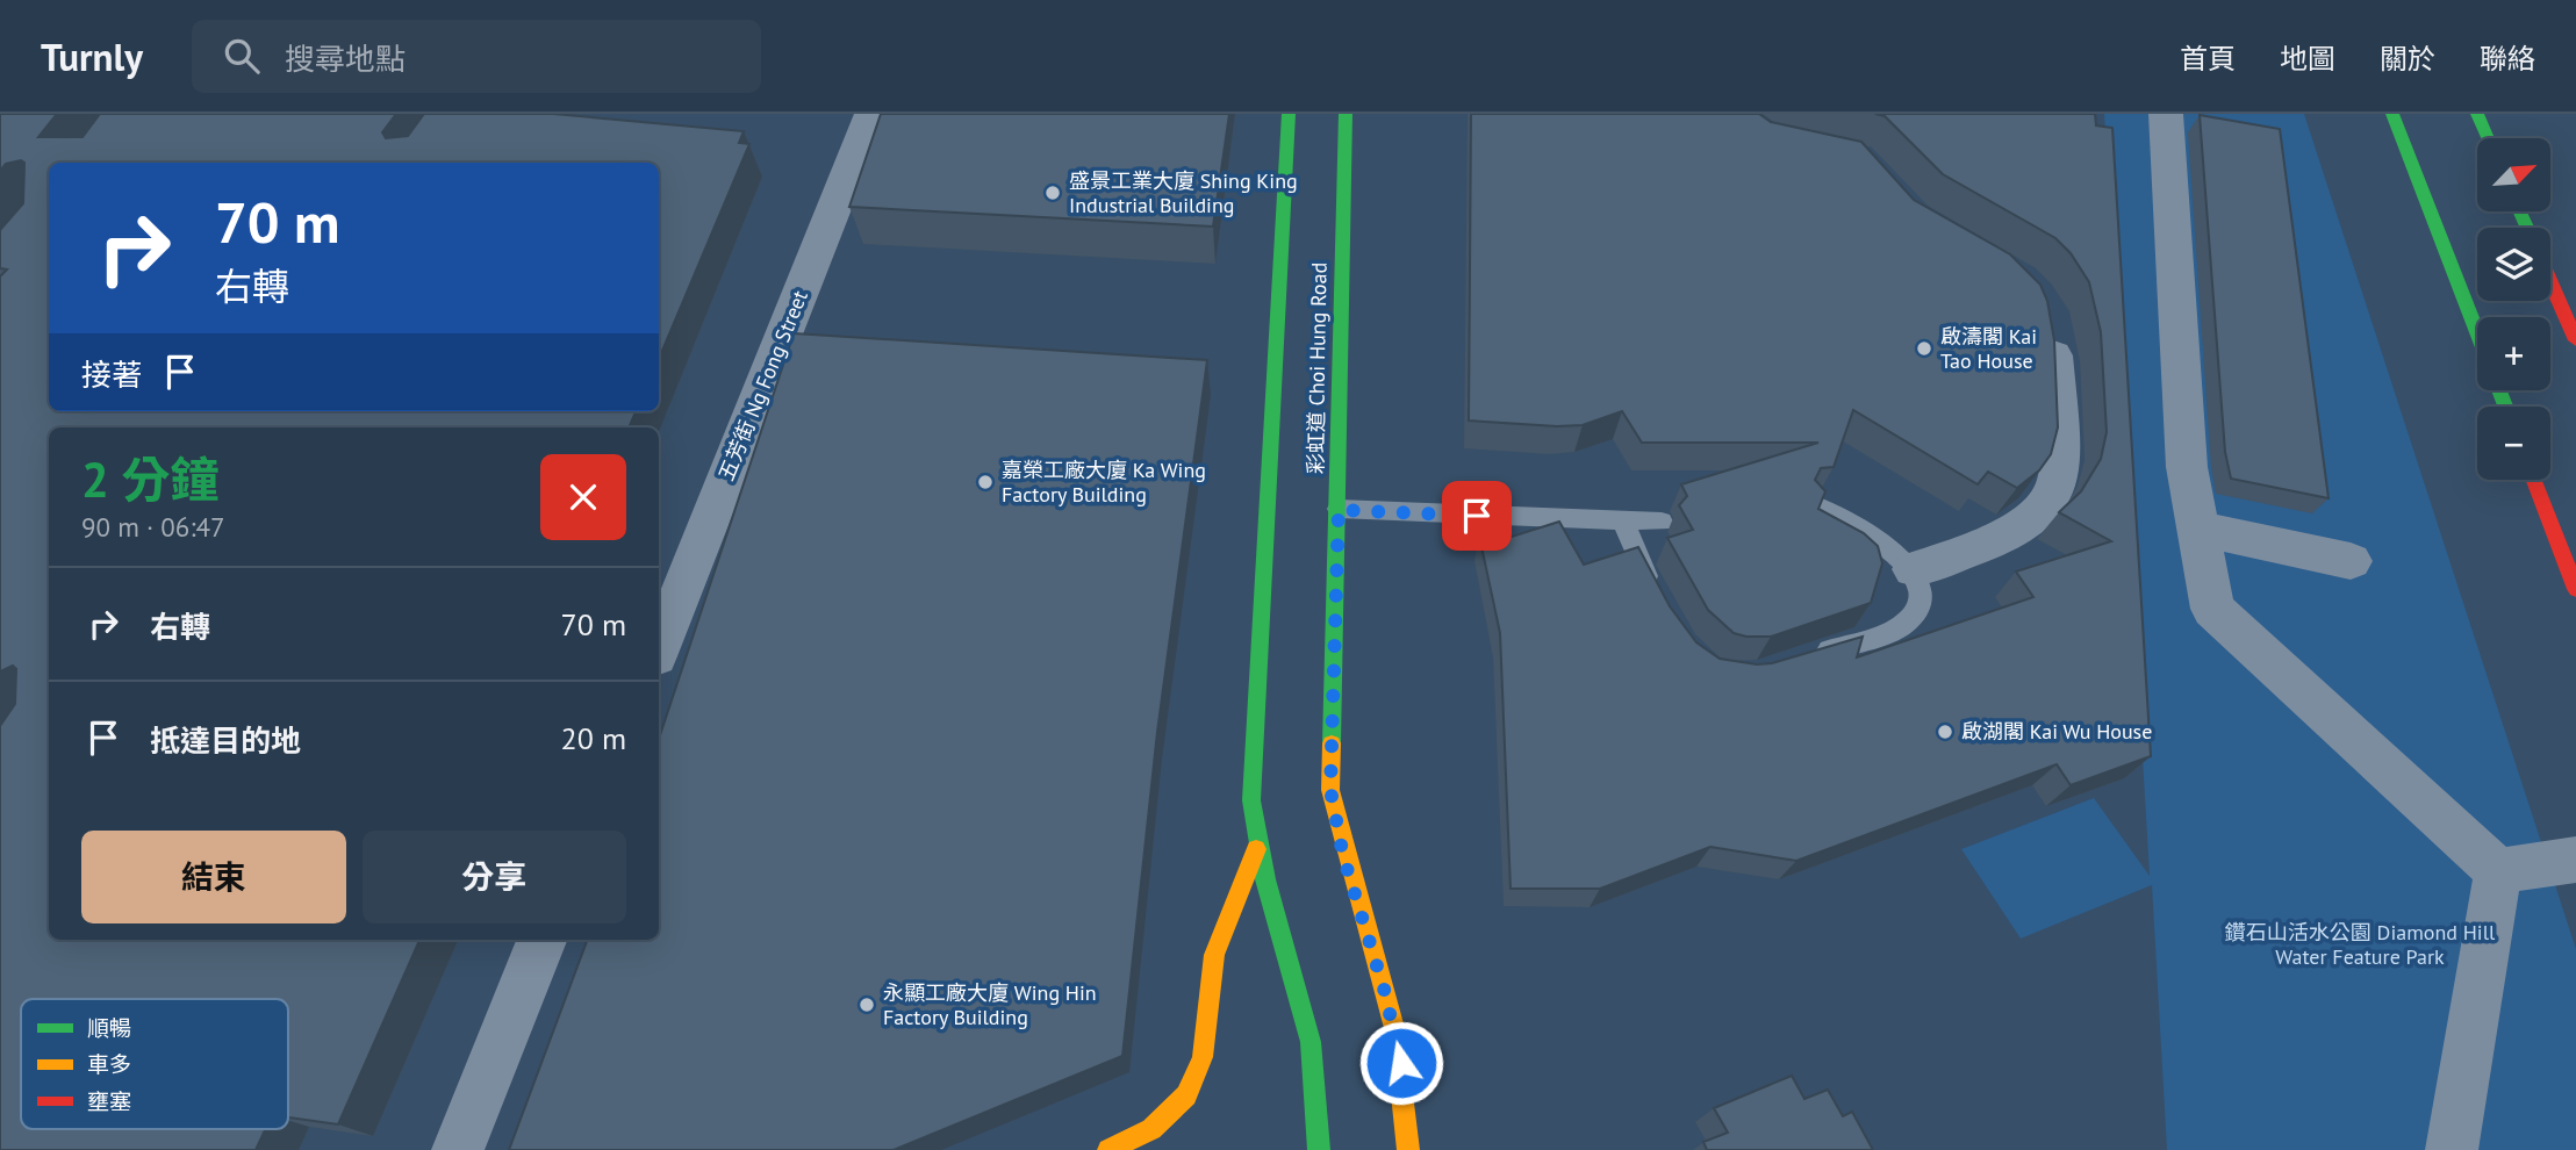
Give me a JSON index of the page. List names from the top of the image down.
{
  "streets": {
    "main road": ["彩虹道 Choi Hung Road"],
    "street": ["五芳街 Ng Fong Street"]
  },
  "parks": ["鑽石山活水公園 Diamond Hill Water Feature Park"],
  "places": [
    "盛景工業大廈 Shing King Industrial Building",
    "啟濤閣 Kai Tao House",
    "嘉榮工廠大廈 Ka Wing Factory Building",
    "啟湖閣 Kai Wu House",
    "永顯工廠大廈 Wing Hin Factory Building"
  ],
  "legend": ["順暢", "車多", "壅塞"],
  "north": "top right",
  "page": {
    "header": "Turnly",
    "search": "搜尋地點",
    "nav": [
      "首頁",
      "地圖",
      "關於",
      "聯絡"
    ],
    "map_buttons": ["+", "−"],
    "turn": ["70 m", "右轉"],
    "then": "接著",
    "heading": ["2 分鐘", "90 m · 06:47"],
    "list": [
      {
        "name": "右轉",
        "value": "70 m"
      },
      {
        "name": "抵達目的地",
        "value": "20 m"
      }
    ],
    "buttons": ["結束", "分享"]
  }
}
